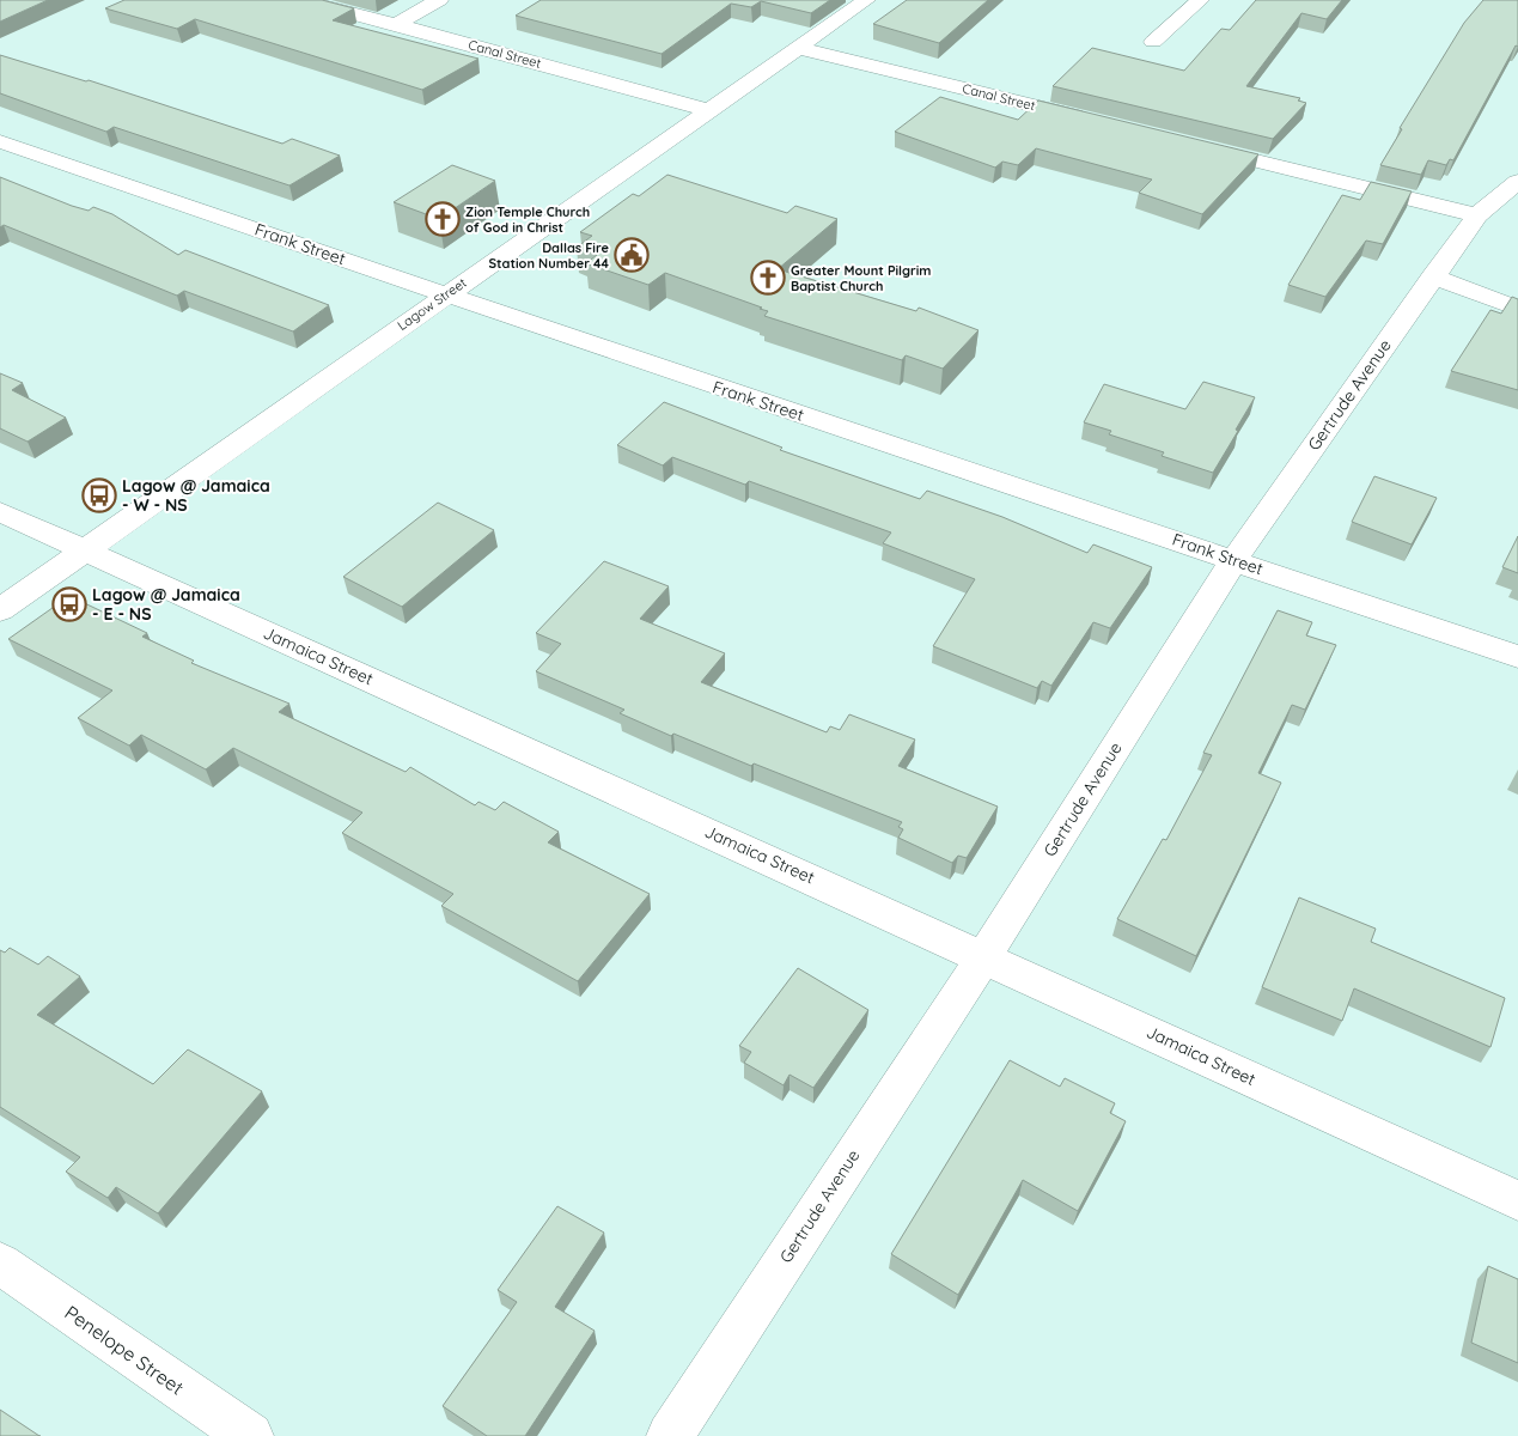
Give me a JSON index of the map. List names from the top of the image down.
{
  "streets": {
    "street": [
      "Canal Street",
      "Frank Street",
      "Lagow Street",
      "Gertrude Avenue",
      "Jamaica Street",
      "Penelope Street"
    ]
  },
  "crossings": [
    ["Canal Street", "Lagow Street"],
    ["Frank Street", "Lagow Street"],
    ["Frank Street", "Gertrude Avenue"],
    ["Lagow Street", "Jamaica Street"],
    ["Gertrude Avenue", "Jamaica Street"]
  ],
  "places": {
    "church": ["Zion Temple Church of God in Christ", "Greater Mount Pilgrim Baptist Church"],
    "public building": ["Dallas Fire Station Number 44"],
    "bus stop": ["Lagow @ Jamaica - W - NS", "Lagow @ Jamaica - E - NS"]
  }
}
